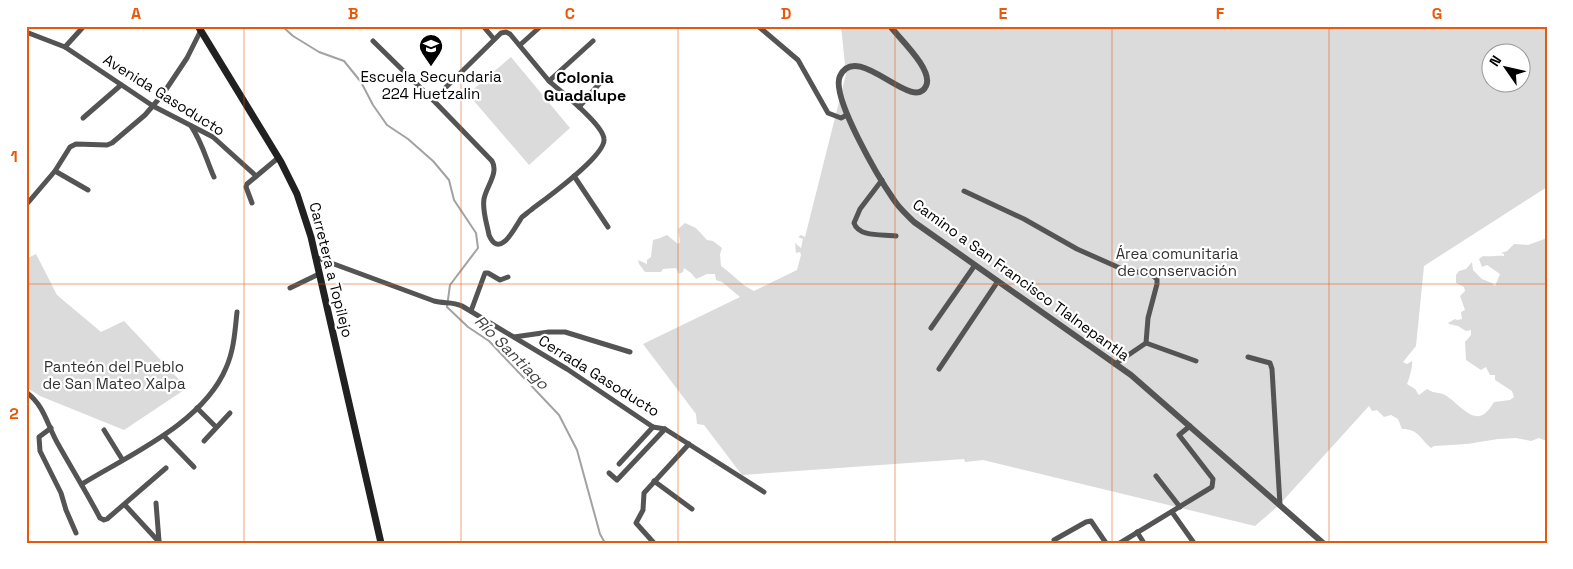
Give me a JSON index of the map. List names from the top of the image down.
{
  "streets": {
    "main road": ["Carretera a Topilejo"],
    "street": ["Avenida Gasoducto", "Camino a San Francisco Tlalnepantla", "Cerrada Gasoducto"]
  },
  "crossings": [
    ["Carretera a Topilejo", "Cerrada Gasoducto"]
  ],
  "districts": ["Colonia Guadalupe"],
  "water": ["Río Santiago"],
  "parks": ["Área comunitaria de conservación", "Panteón del Pueblo de San Mateo Xalpa"],
  "places": {
    "school or university": ["Escuela Secundaria 224 Huetzalin"]
  },
  "north": "top left",
  "grid": {
    "columns": [
      "A",
      "B",
      "C",
      "D",
      "E",
      "F",
      "G"
    ],
    "rows": ["1", "2"]
  }
}
